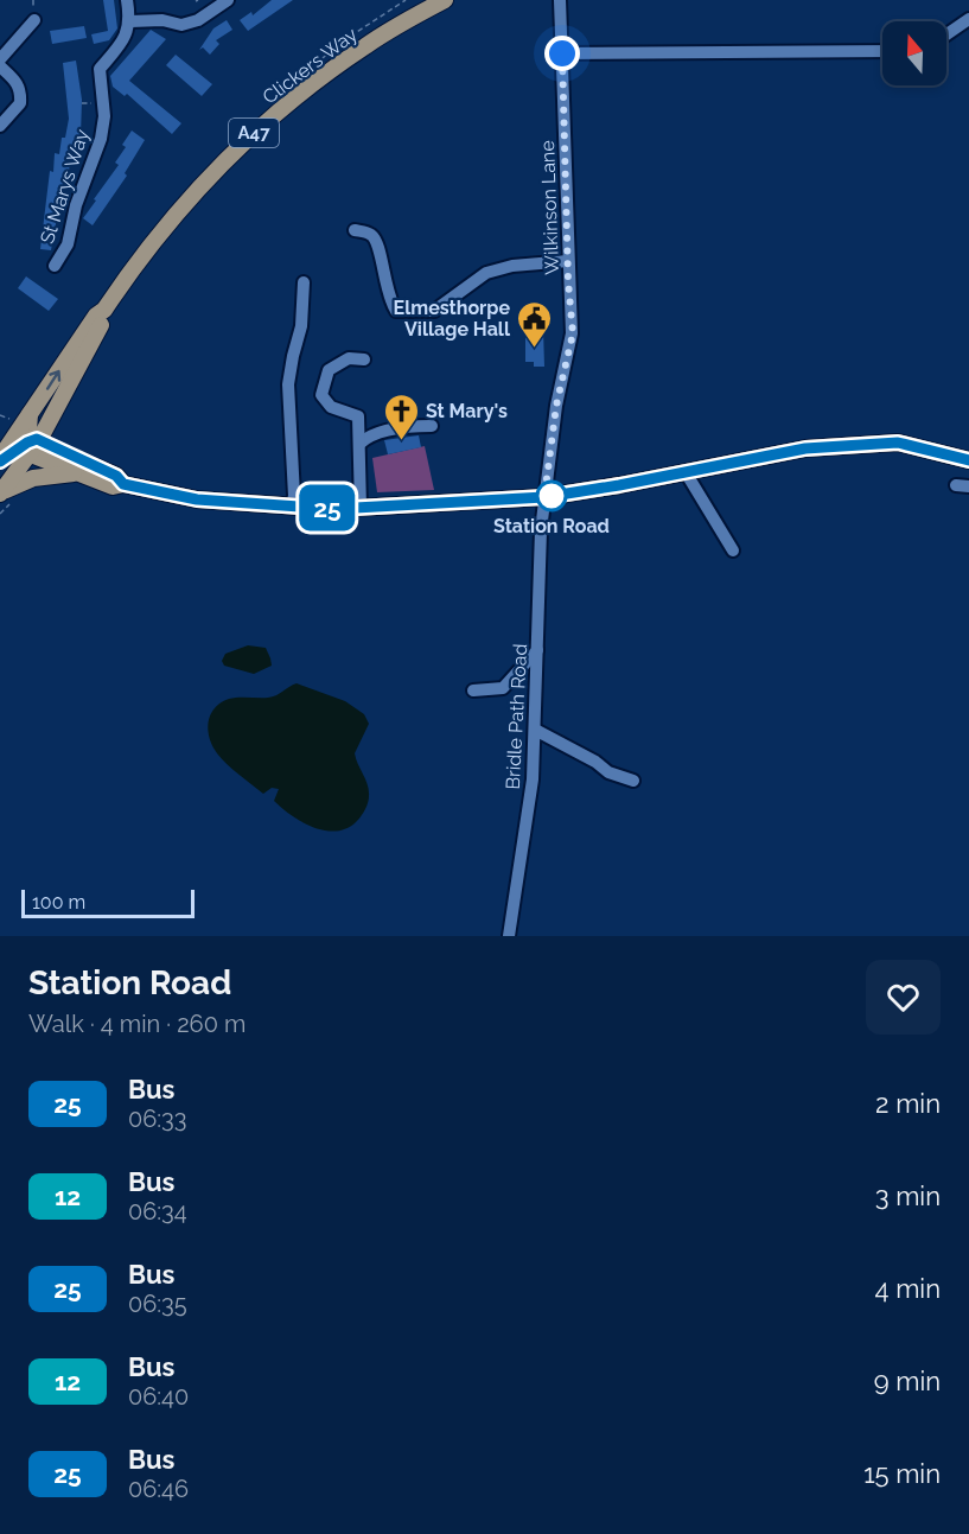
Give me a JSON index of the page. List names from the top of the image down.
{
  "streets": {
    "main road": ["Clickers Way", "A47"],
    "street": ["St Marys Way", "Wilkinson Lane", "Bridle Path Road"]
  },
  "crossings": [
    ["Wilkinson Lane", "Bridle Path Road"]
  ],
  "places": {
    "public building": ["Elmesthorpe Village Hall"],
    "church": ["St Mary's"],
    "other": ["Station Road"]
  },
  "lines": ["bus line 25"],
  "scale_bar": "100 m",
  "north": "top",
  "page": {
    "on_map": "25",
    "scale": "100 m",
    "heading": ["Station Road", "Walk · 4 min · 260 m"],
    "list": [
      {
        "mark": "25",
        "name": "Bus",
        "note": "06:33",
        "value": "2 min"
      },
      {
        "mark": "12",
        "name": "Bus",
        "note": "06:34",
        "value": "3 min"
      },
      {
        "mark": "25",
        "name": "Bus",
        "note": "06:35",
        "value": "4 min"
      },
      {
        "mark": "12",
        "name": "Bus",
        "note": "06:40",
        "value": "9 min"
      },
      {
        "mark": "25",
        "name": "Bus",
        "note": "06:46",
        "value": "15 min"
      }
    ]
  }
}
